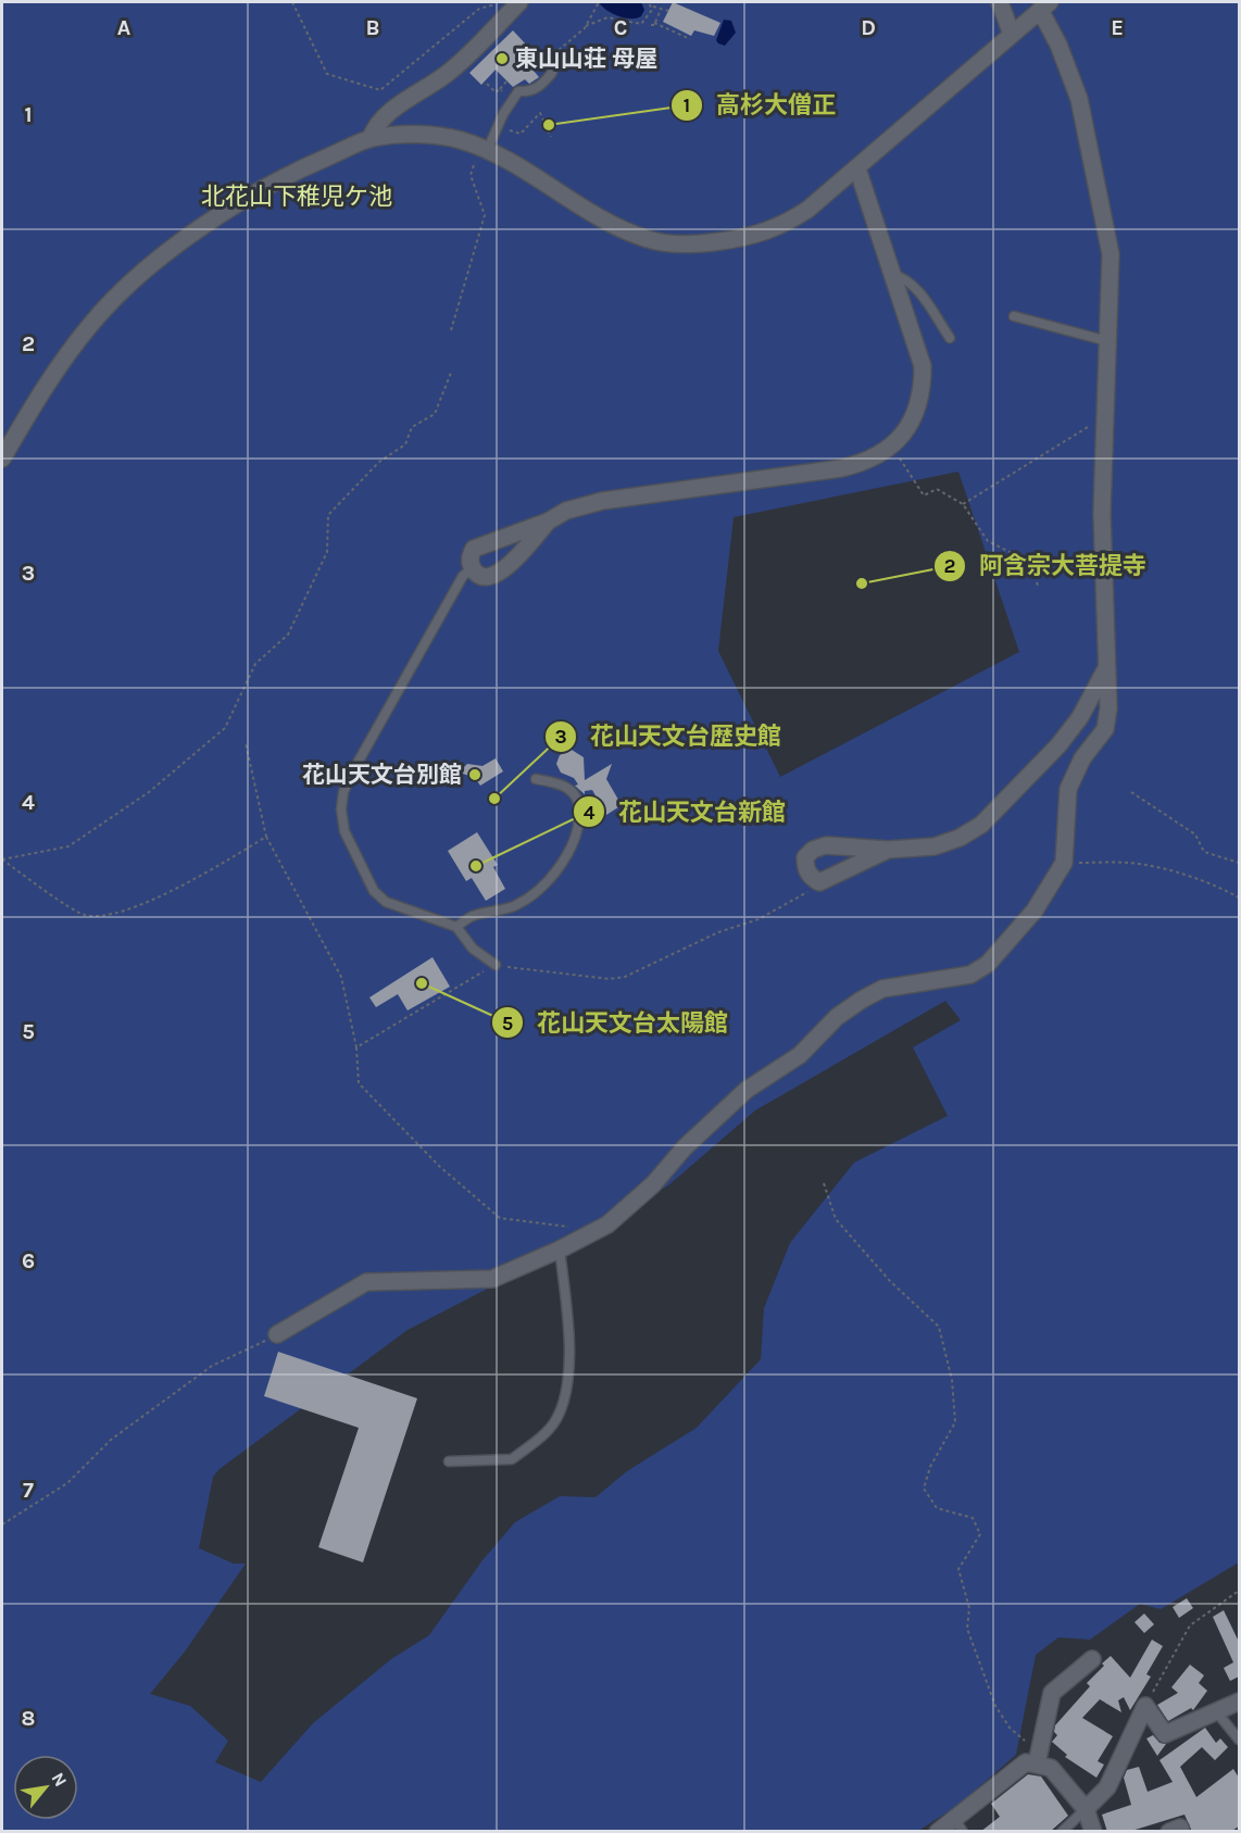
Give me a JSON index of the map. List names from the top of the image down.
{
  "districts": ["北花山下稚児ケ池"],
  "places": [
    "東山山荘 母屋",
    "高杉大僧正",
    "阿含宗大菩提寺",
    "花山天文台別館",
    "花山天文台歴史館",
    "花山天文台新館",
    "花山天文台太陽館"
  ],
  "north": "top right",
  "grid": {
    "columns": [
      "A",
      "B",
      "C",
      "D",
      "E"
    ],
    "rows": [
      "1",
      "2",
      "3",
      "4",
      "5",
      "6",
      "7",
      "8"
    ]
  }
}
